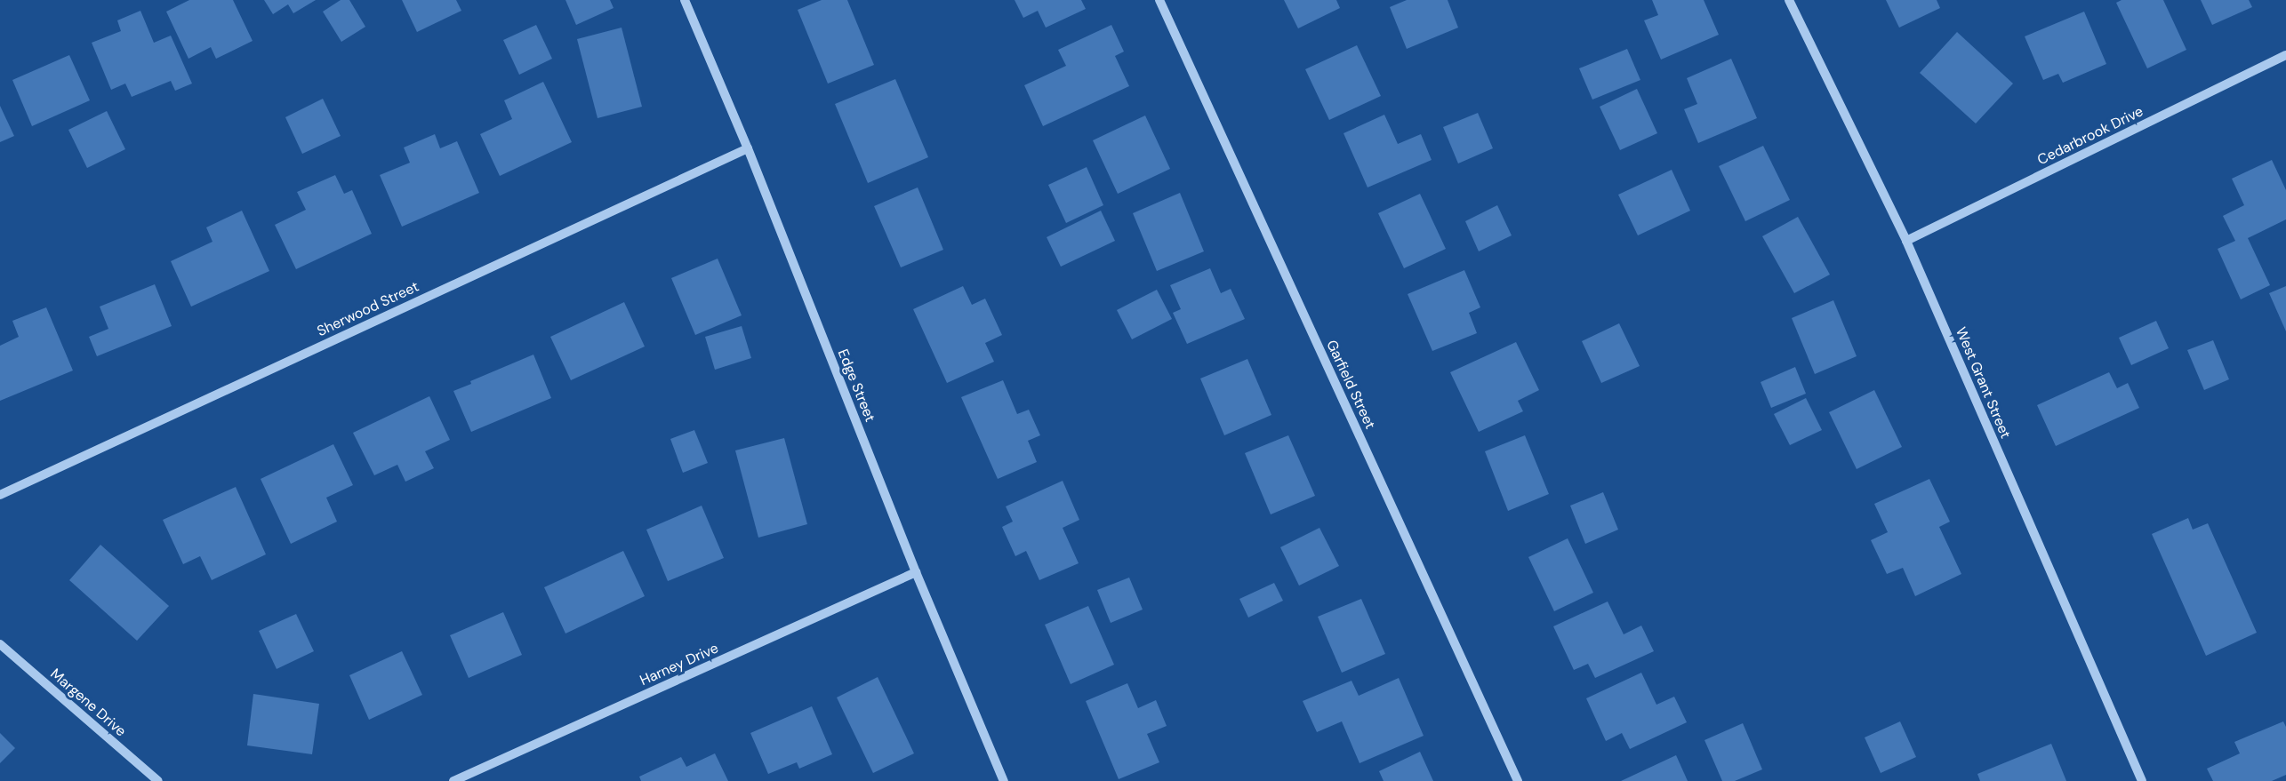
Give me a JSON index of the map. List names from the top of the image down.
{
  "streets": {
    "street": [
      "Cedarbrook Drive",
      "Sherwood Street",
      "West Grant Street",
      "Garfield Street",
      "Edge Street",
      "Harney Drive",
      "Margene Drive"
    ]
  },
  "crossings": [
    ["Cedarbrook Drive", "West Grant Street"],
    ["Sherwood Street", "Edge Street"],
    ["Edge Street", "Harney Drive"]
  ]
}
